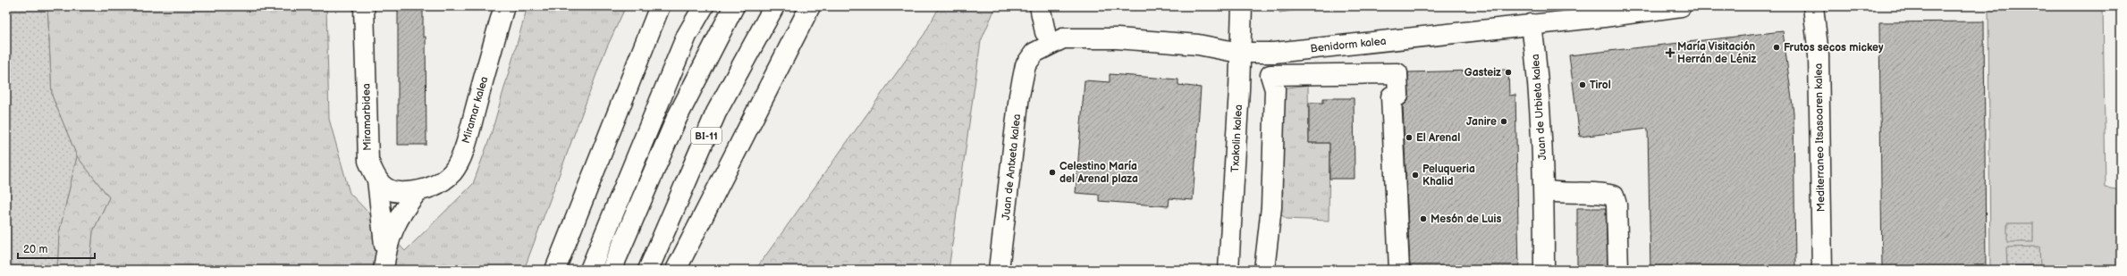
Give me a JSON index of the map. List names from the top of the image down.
{
  "streets": {
    "street": [
      "Benidorm kalea",
      "Juan de Urbieta kalea",
      "Miramar kalea",
      "Miramarbidea",
      "BI-11",
      "Mediterraneo Itsasoaren kalea",
      "Txakolin kalea",
      "Juan de Antxeta kalea"
    ]
  },
  "crossings": [
    ["Benidorm kalea", "Juan de Urbieta kalea"],
    ["Benidorm kalea", "Txakolin kalea"],
    ["Benidorm kalea", "Juan de Antxeta kalea"],
    ["Miramar kalea", "Miramarbidea"]
  ],
  "places": {
    "other": [
      "Frutos secos mickey",
      "Gasteiz",
      "Tirol",
      "Janire",
      "El Arenal",
      "Celestino María del Arenal plaza",
      "Peluqueria Khalid",
      "Mesón de Luis"
    ],
    "health": ["María Visitación Herrán de Léniz"]
  },
  "scale_bar": "20 m"
}
